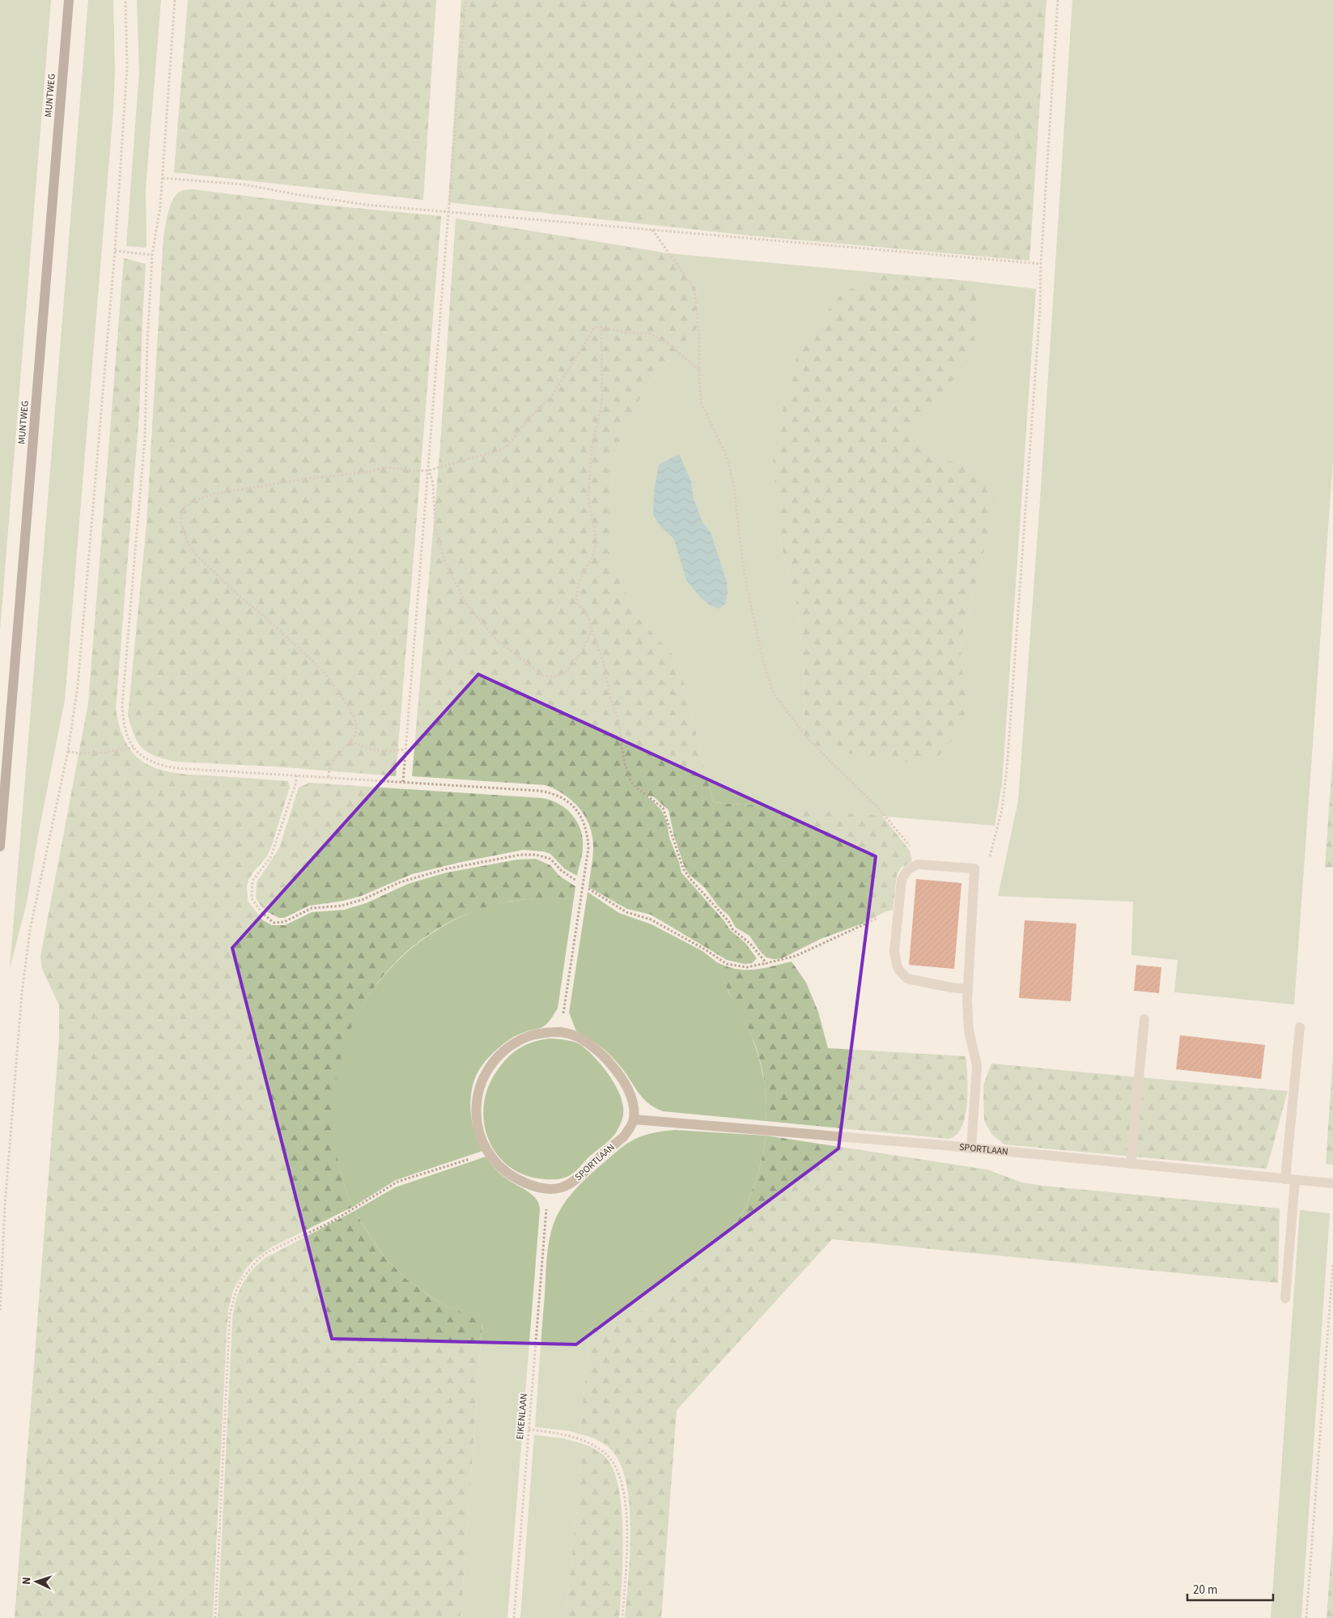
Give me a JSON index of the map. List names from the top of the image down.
{
  "streets": {
    "main road": ["MUNTWEG"],
    "street": ["SPORTLAAN"],
    "path": ["EIKENLAAN"]
  },
  "scale_bar": "20 m",
  "north": "left"
}
